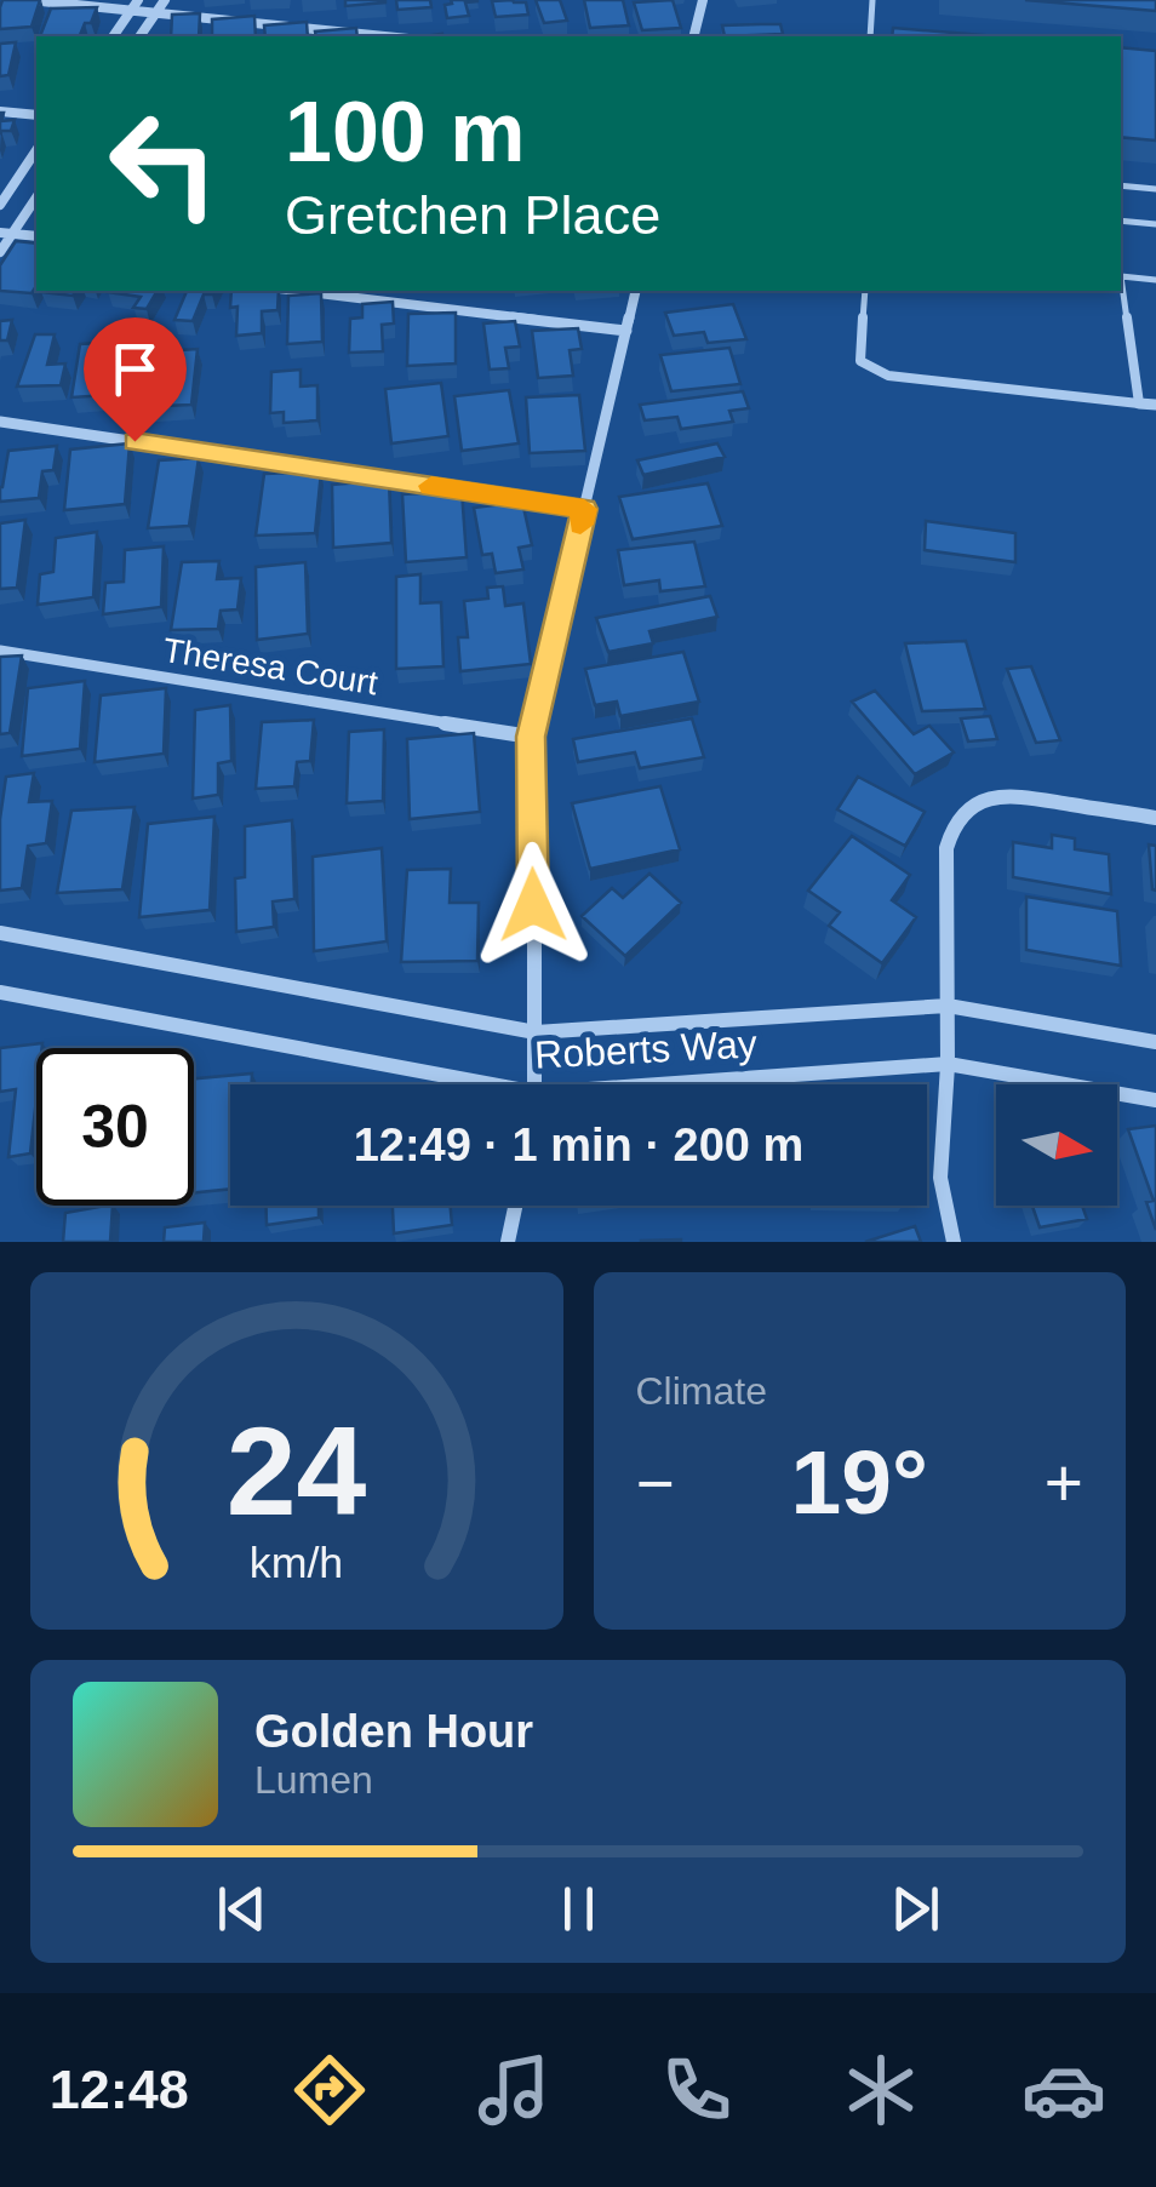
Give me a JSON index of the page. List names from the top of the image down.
{
  "streets": {
    "street": ["Theresa Court", "Roberts Way"]
  },
  "north": "right",
  "page": {
    "turn": ["100 m", "Gretchen Place"],
    "limit": "30",
    "trip": "12:49 · 1 min · 200 m",
    "tile": "Climate",
    "heat": ["−", "19°", "+"],
    "song": ["Golden Hour", "Lumen"],
    "tabs": "12:48",
    "gauge": ["24", "km/h"]
  }
}
